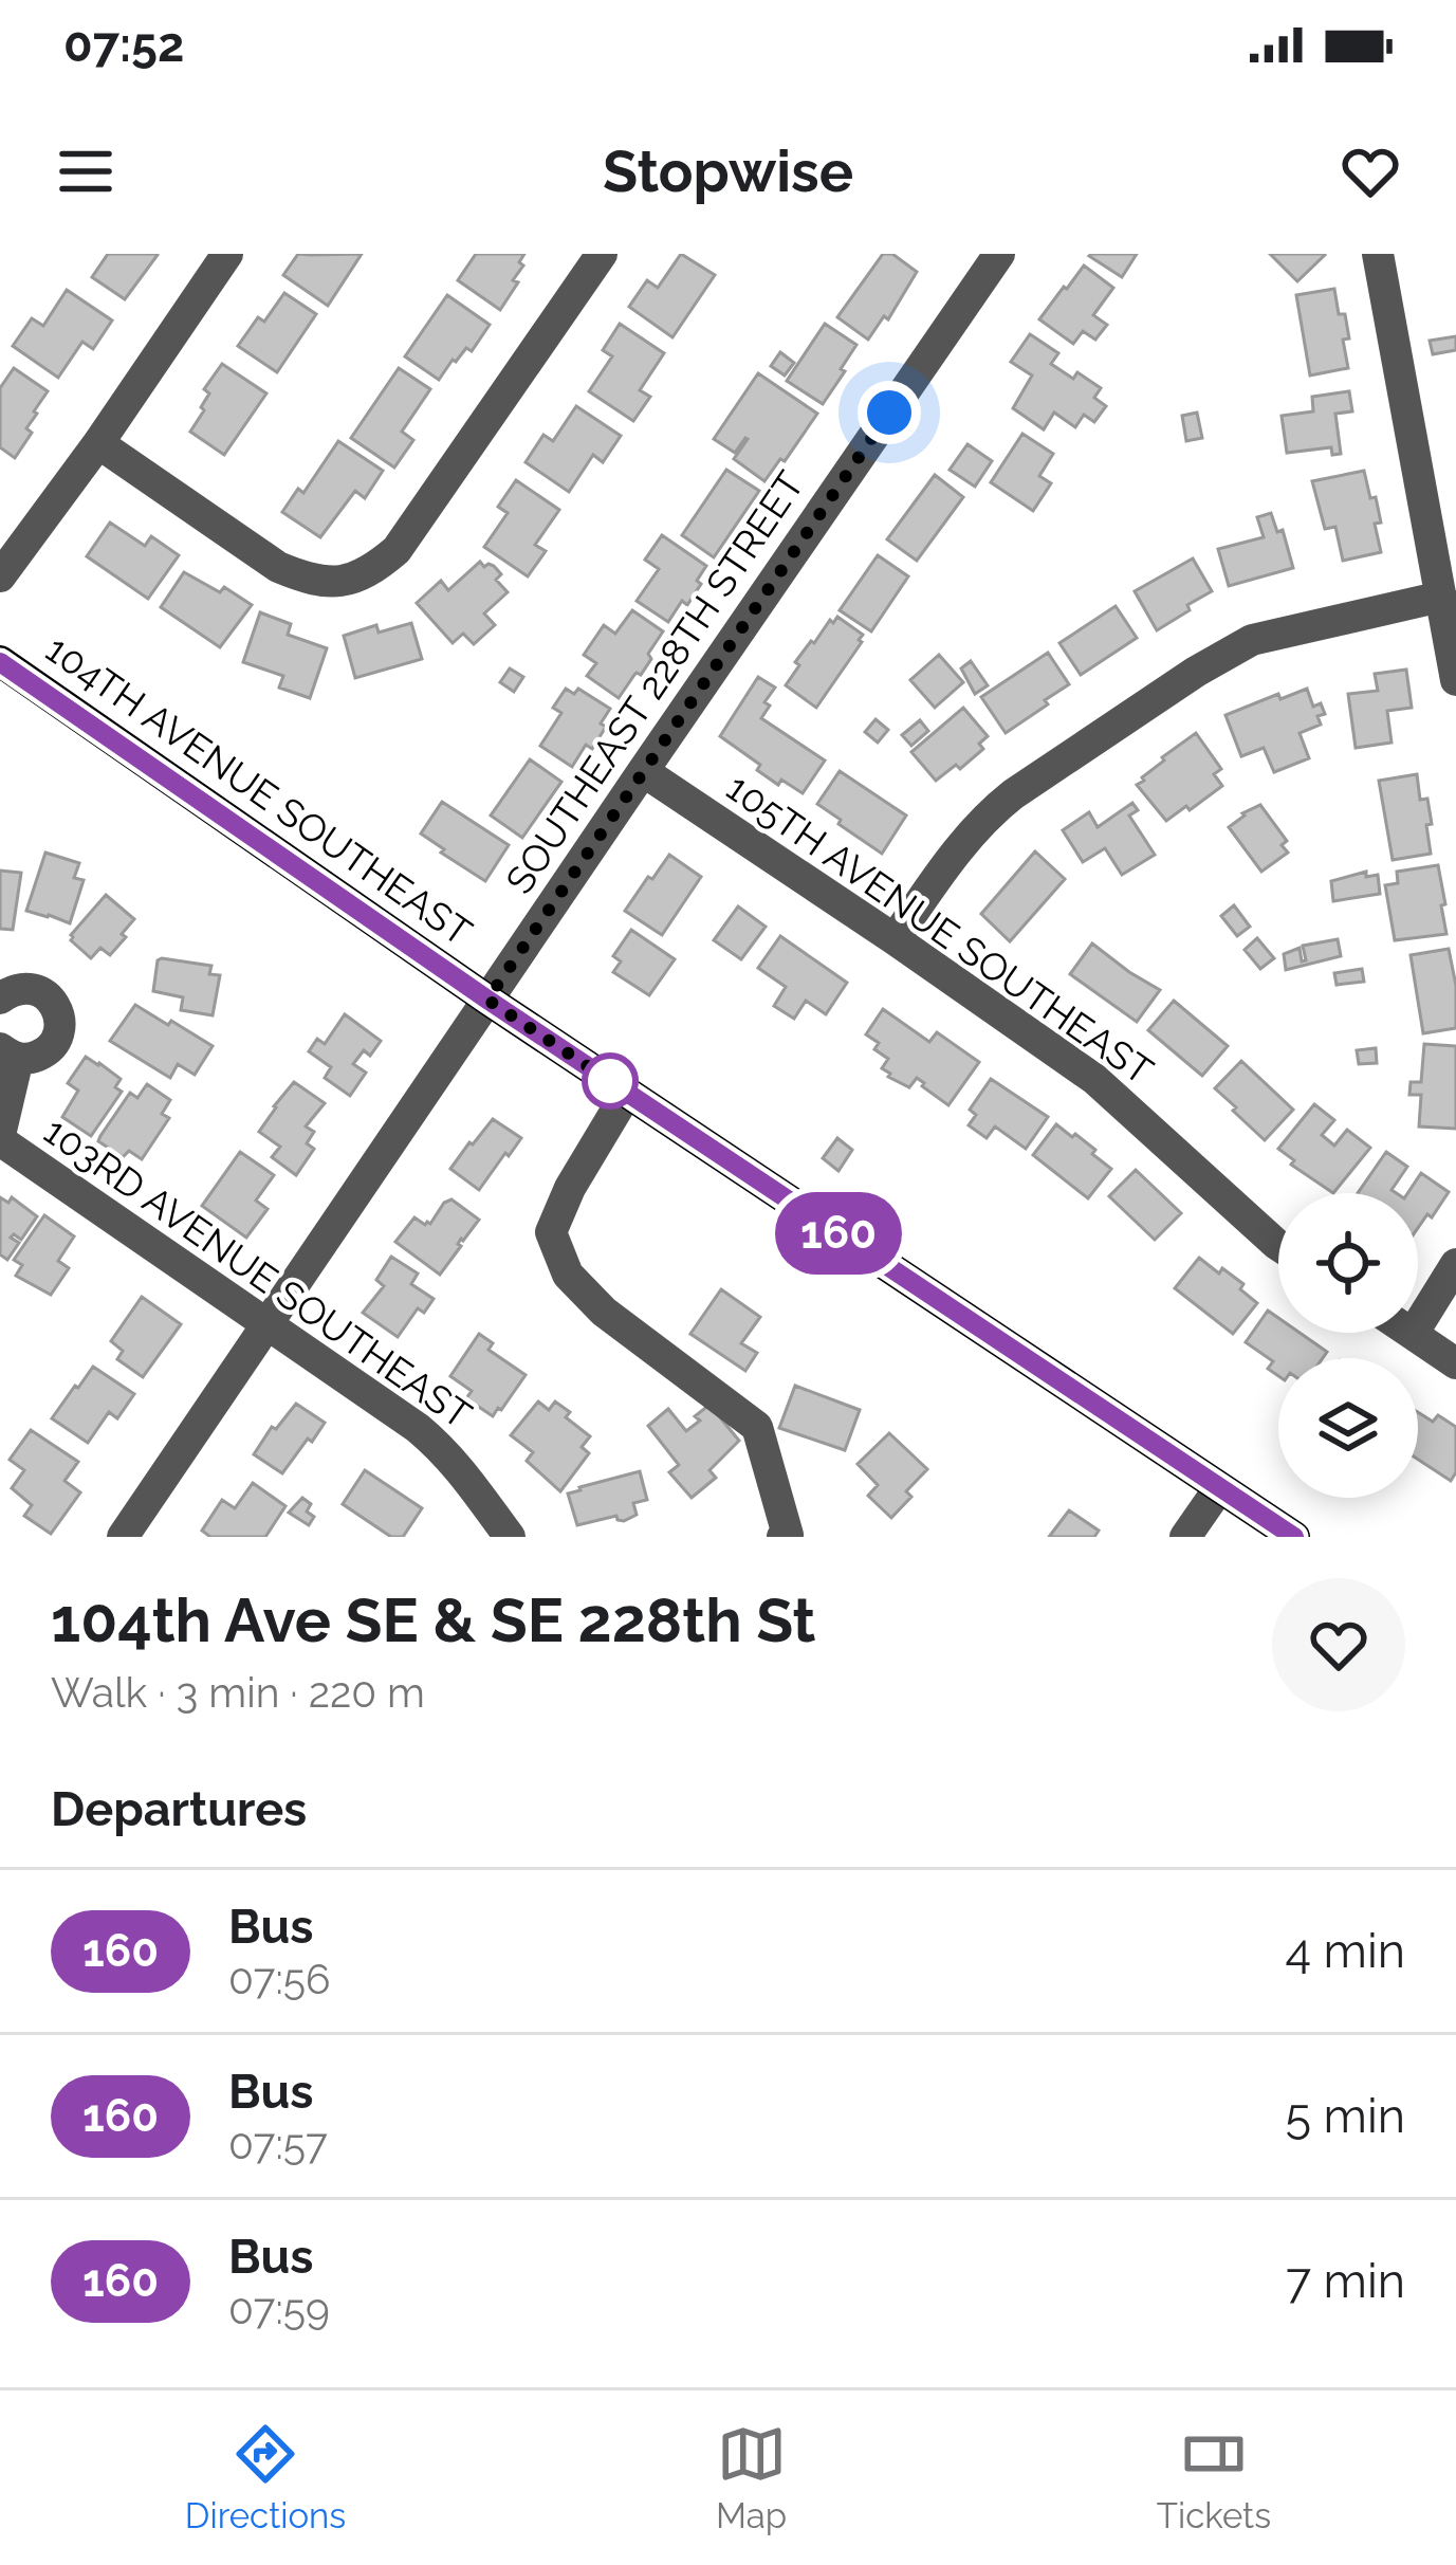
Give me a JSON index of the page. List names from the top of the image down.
{
  "streets": {
    "main road": ["104TH AVENUE SOUTHEAST"],
    "street": ["SOUTHEAST 228TH STREET", "105TH AVENUE SOUTHEAST", "103RD AVENUE SOUTHEAST"]
  },
  "crossings": [
    ["SOUTHEAST 228TH STREET", "104TH AVENUE SOUTHEAST"],
    ["SOUTHEAST 228TH STREET", "105TH AVENUE SOUTHEAST"],
    ["SOUTHEAST 228TH STREET", "103RD AVENUE SOUTHEAST"]
  ],
  "lines": ["bus line 160"],
  "page": {
    "status": "07:52",
    "header": "Stopwise",
    "on_map": "160",
    "heading": [
      ["104th Ave SE & SE 228th St", "Walk · 3 min · 220 m"],
      "Departures"
    ],
    "list": [
      {
        "mark": "160",
        "name": "Bus",
        "note": "07:56",
        "value": "4 min"
      },
      {
        "mark": "160",
        "name": "Bus",
        "note": "07:57",
        "value": "5 min"
      },
      {
        "mark": "160",
        "name": "Bus",
        "note": "07:59",
        "value": "7 min"
      }
    ],
    "tabs": ["Directions", "Map", "Tickets"]
  }
}
